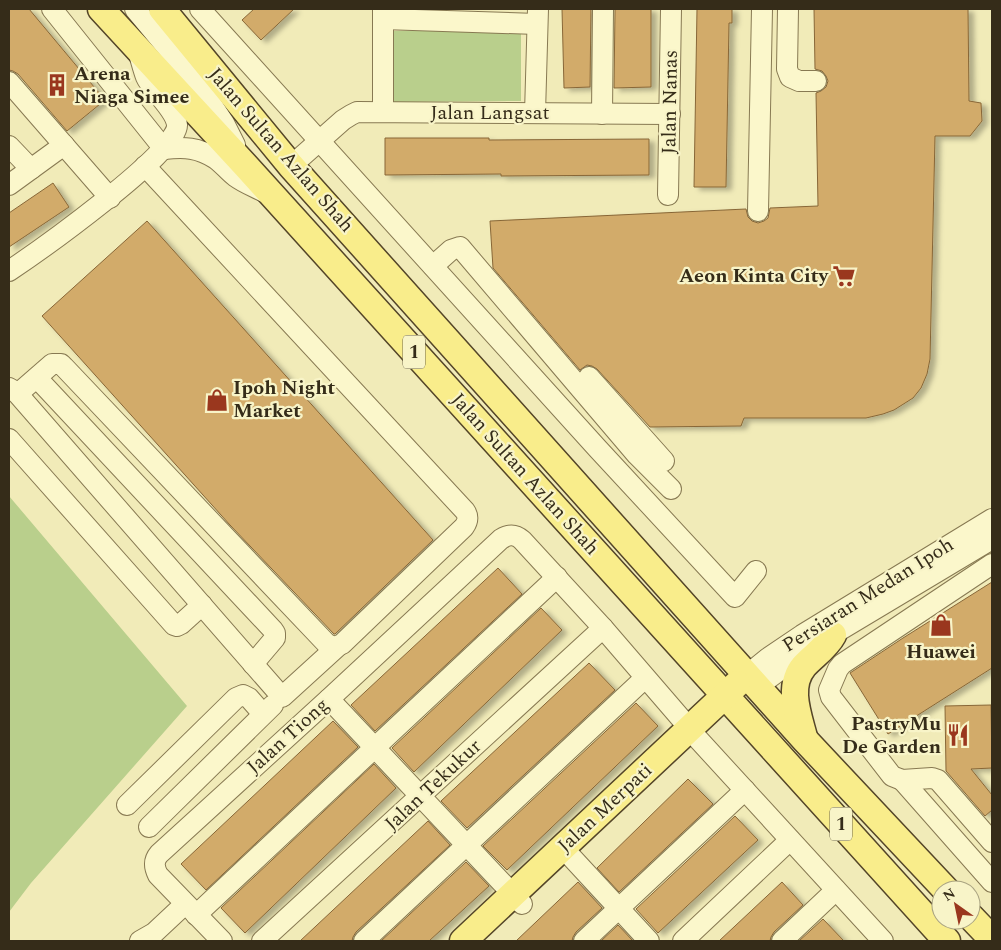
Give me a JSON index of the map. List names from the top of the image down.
{
  "streets": {
    "main road": ["Jalan Sultan Azlan Shah", "1", "Jalan Merpati"],
    "street": [
      "Jalan Nanas",
      "Jalan Langsat",
      "Persiaran Medan Ipoh",
      "Jalan Tiong",
      "Jalan Tekukur"
    ]
  },
  "crossings": [
    ["Jalan Nanas", "Jalan Langsat"],
    ["Jalan Langsat", "Jalan Sultan Azlan Shah"],
    ["Jalan Sultan Azlan Shah", "Persiaran Medan Ipoh"],
    ["Jalan Sultan Azlan Shah", "Jalan Merpati"],
    ["Persiaran Medan Ipoh", "Jalan Merpati"]
  ],
  "places": {
    "building": ["Arena Niaga Simee"],
    "supermarket": ["Aeon Kinta City"],
    "shop": ["Ipoh Night Market", "Huawei"],
    "restaurant": ["PastryMu De Garden"]
  },
  "north": "top left"
}
